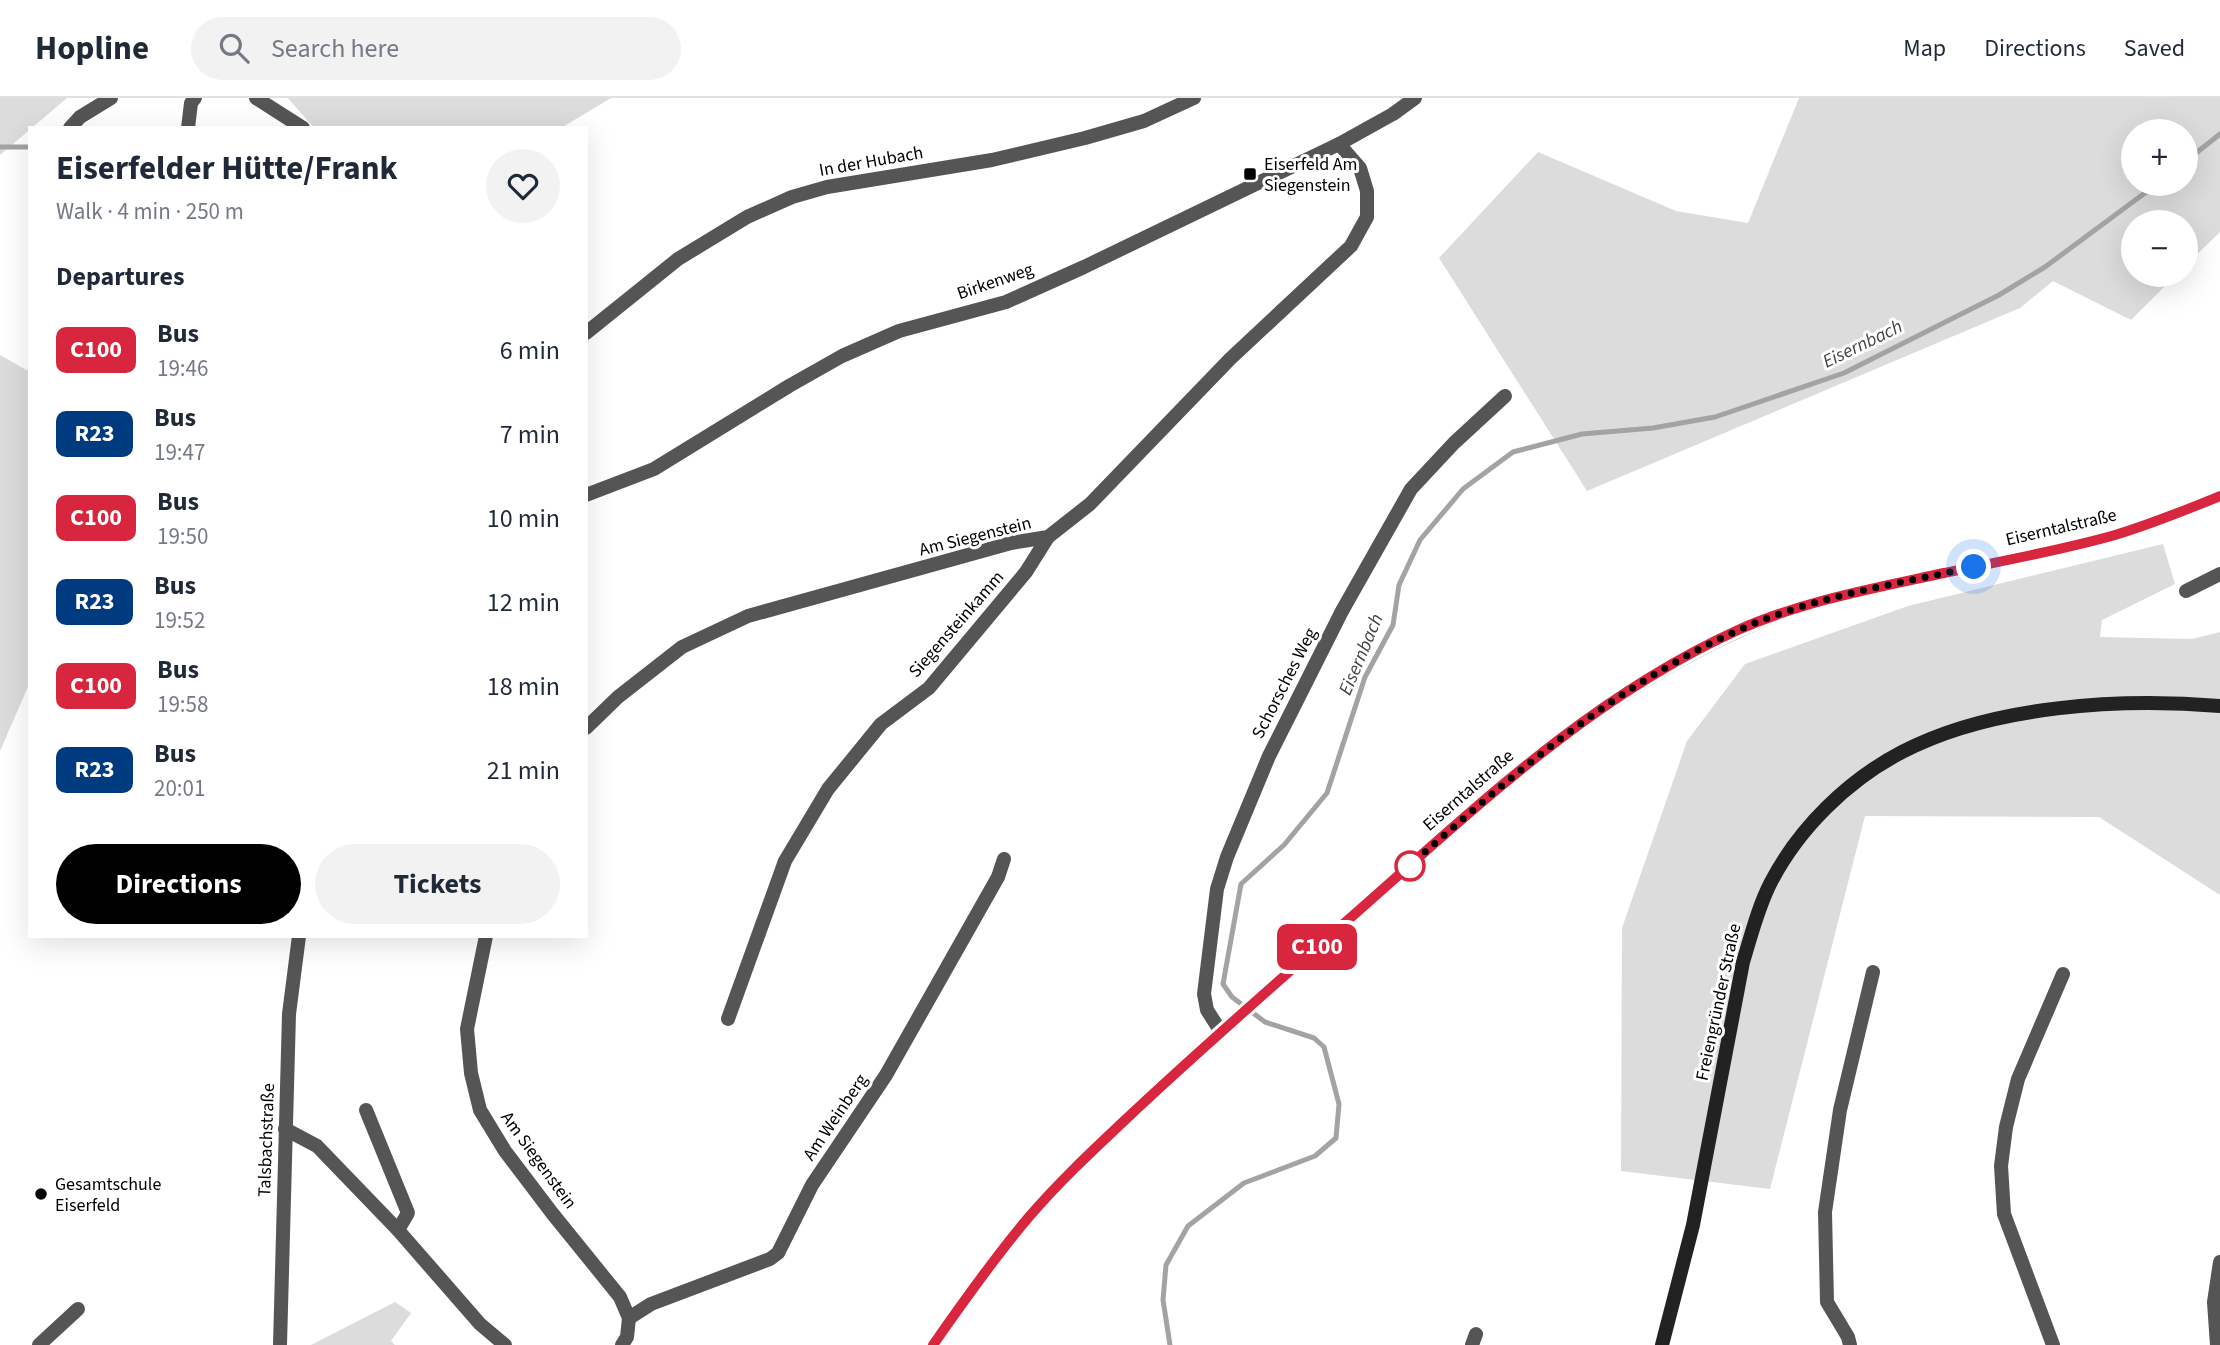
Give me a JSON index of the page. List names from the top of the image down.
{
  "streets": {
    "main road": ["Eiserntalstraße", "Freiengründer Straße"],
    "street": [
      "In der Hubach",
      "Birkenweg",
      "Am Siegenstein",
      "Siegensteinkamm",
      "Schorsches Weg",
      "Am Weinberg",
      "Talsbachstraße"
    ]
  },
  "crossings": [
    ["Birkenweg", "Am Siegenstein"],
    ["Eiserntalstraße", "Schorsches Weg"],
    ["Am Siegenstein", "Siegensteinkamm"],
    ["Am Siegenstein", "Am Weinberg"]
  ],
  "water": ["Eisernbach"],
  "places": {
    "transit": ["Eiserfeld Am Siegenstein"],
    "other": ["Gesamtschule Eiserfeld"]
  },
  "lines": ["bus line C100"],
  "page": {
    "header": "Hopline",
    "search": "Search here",
    "nav": ["Map", "Directions", "Saved"],
    "on_map": "C100",
    "map_buttons": ["+", "−"],
    "heading": [
      ["Eiserfelder Hütte/Frank", "Walk · 4 min · 250 m"],
      "Departures"
    ],
    "list": [
      {
        "mark": "C100",
        "name": "Bus",
        "note": "19:46",
        "value": "6 min"
      },
      {
        "mark": "R23",
        "name": "Bus",
        "note": "19:47",
        "value": "7 min"
      },
      {
        "mark": "C100",
        "name": "Bus",
        "note": "19:50",
        "value": "10 min"
      },
      {
        "mark": "R23",
        "name": "Bus",
        "note": "19:52",
        "value": "12 min"
      },
      {
        "mark": "C100",
        "name": "Bus",
        "note": "19:58",
        "value": "18 min"
      },
      {
        "mark": "R23",
        "name": "Bus",
        "note": "20:01",
        "value": "21 min"
      }
    ],
    "buttons": ["Directions", "Tickets"]
  }
}
